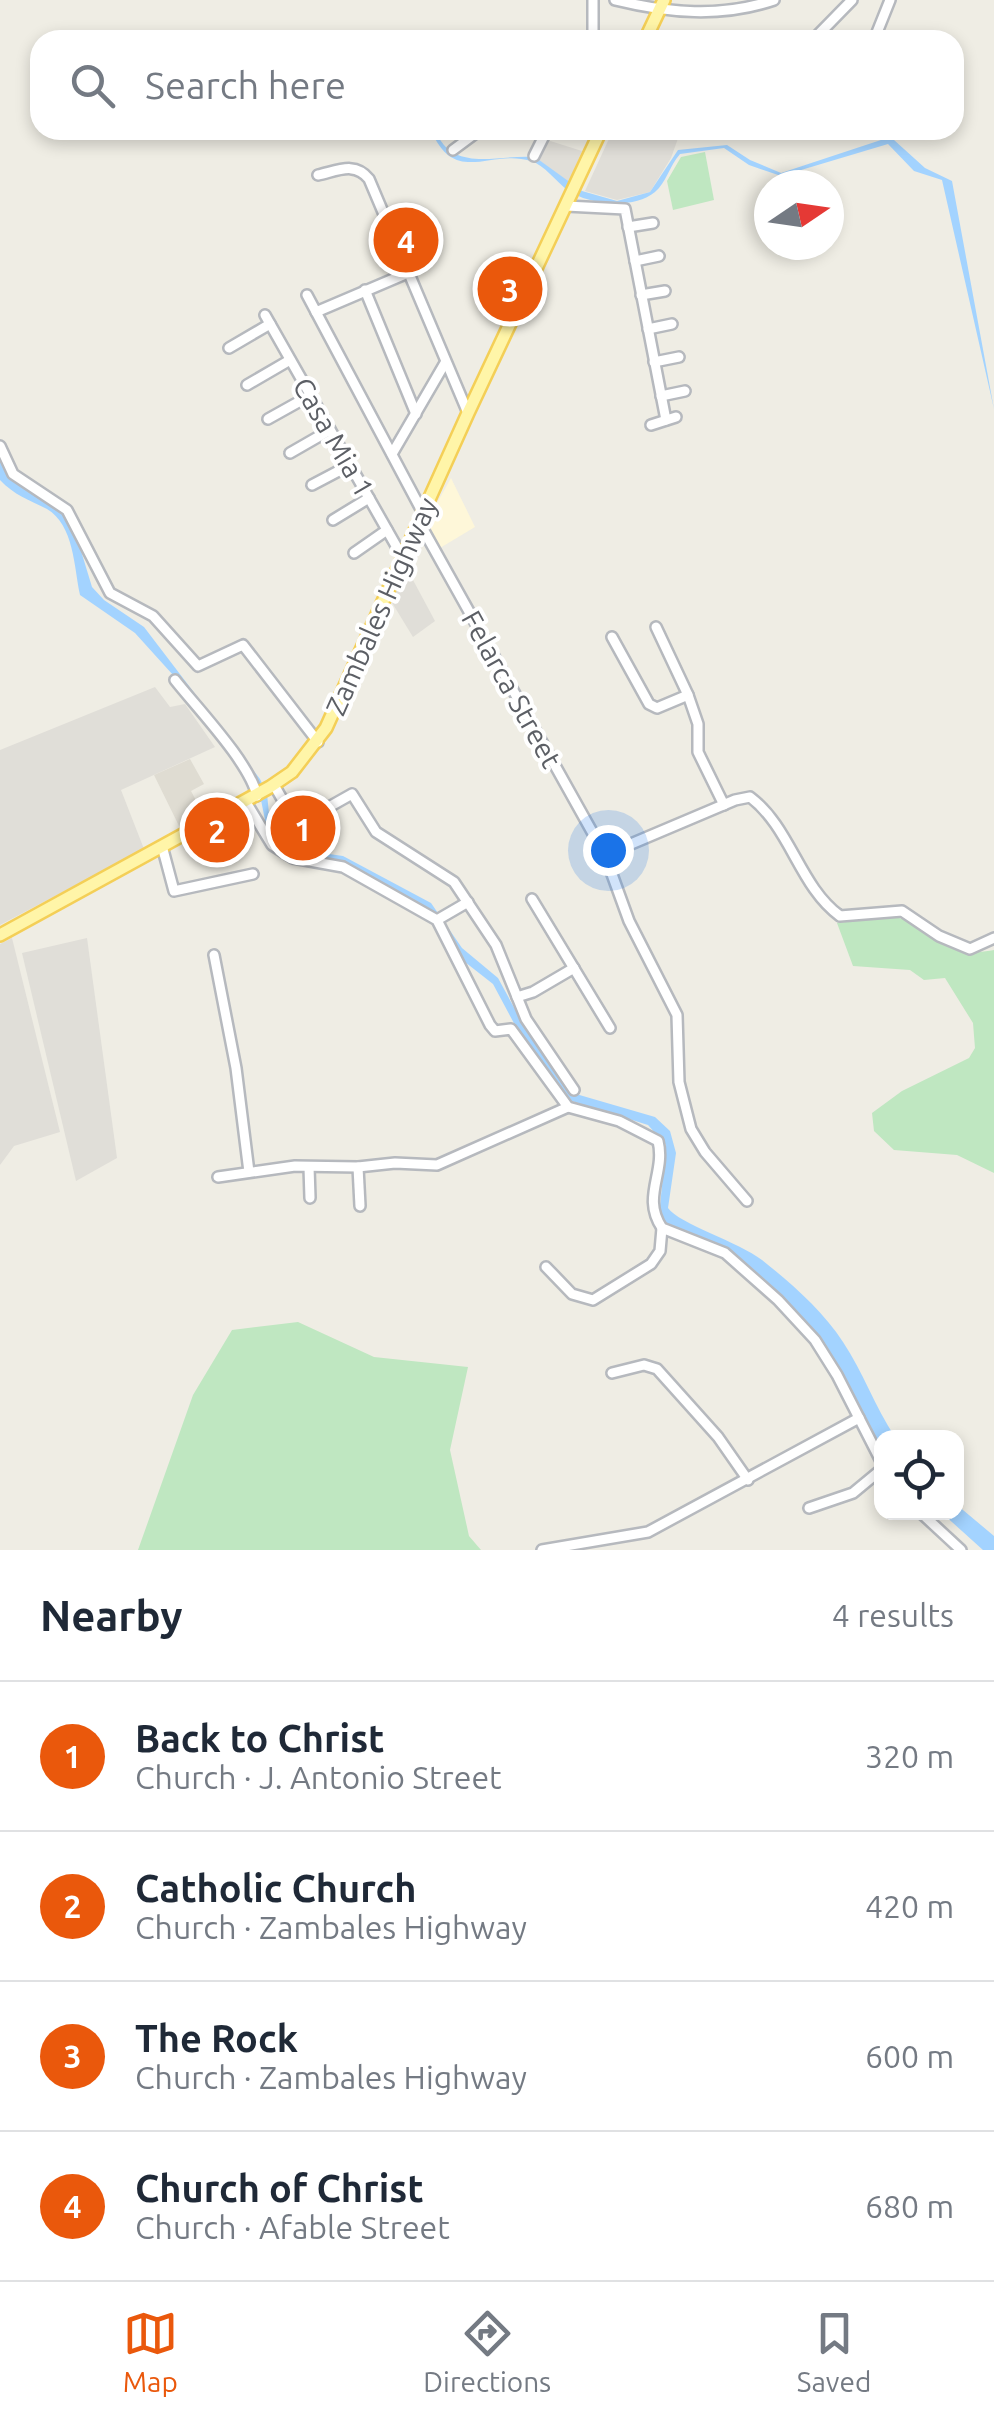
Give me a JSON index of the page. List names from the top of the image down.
{
  "streets": {
    "main road": ["Zambales Highway"],
    "street": ["Casa Mia 1", "Felarca Street"]
  },
  "crossings": [
    ["Casa Mia 1", "Zambales Highway"],
    ["Zambales Highway", "Felarca Street"]
  ],
  "north": "right",
  "page": {
    "search": "Search here",
    "pins": [
      "4",
      "3",
      "1",
      "2"
    ],
    "heading": ["Nearby", "4 results"],
    "list": [
      {
        "mark": "1",
        "name": "Back to Christ",
        "note": "Church · J. Antonio Street",
        "value": "320 m"
      },
      {
        "mark": "2",
        "name": "Catholic Church",
        "note": "Church · Zambales Highway",
        "value": "420 m"
      },
      {
        "mark": "3",
        "name": "The Rock",
        "note": "Church · Zambales Highway",
        "value": "600 m"
      },
      {
        "mark": "4",
        "name": "Church of Christ",
        "note": "Church · Afable Street",
        "value": "680 m"
      }
    ],
    "nav": ["Map", "Directions", "Saved"]
  }
}
